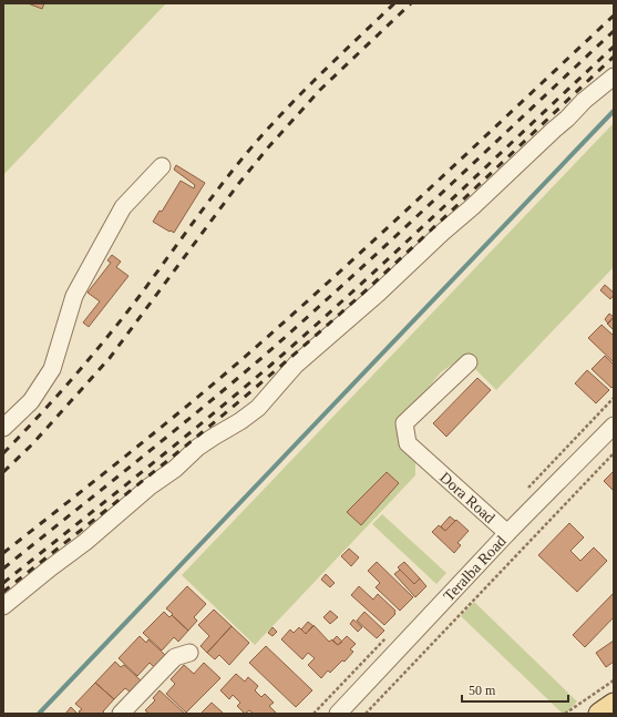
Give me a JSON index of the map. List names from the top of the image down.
{
  "streets": {
    "street": ["Dora Road", "Teralba Road"]
  },
  "crossings": [
    ["Dora Road", "Teralba Road"]
  ],
  "scale_bar": "50 m"
}
